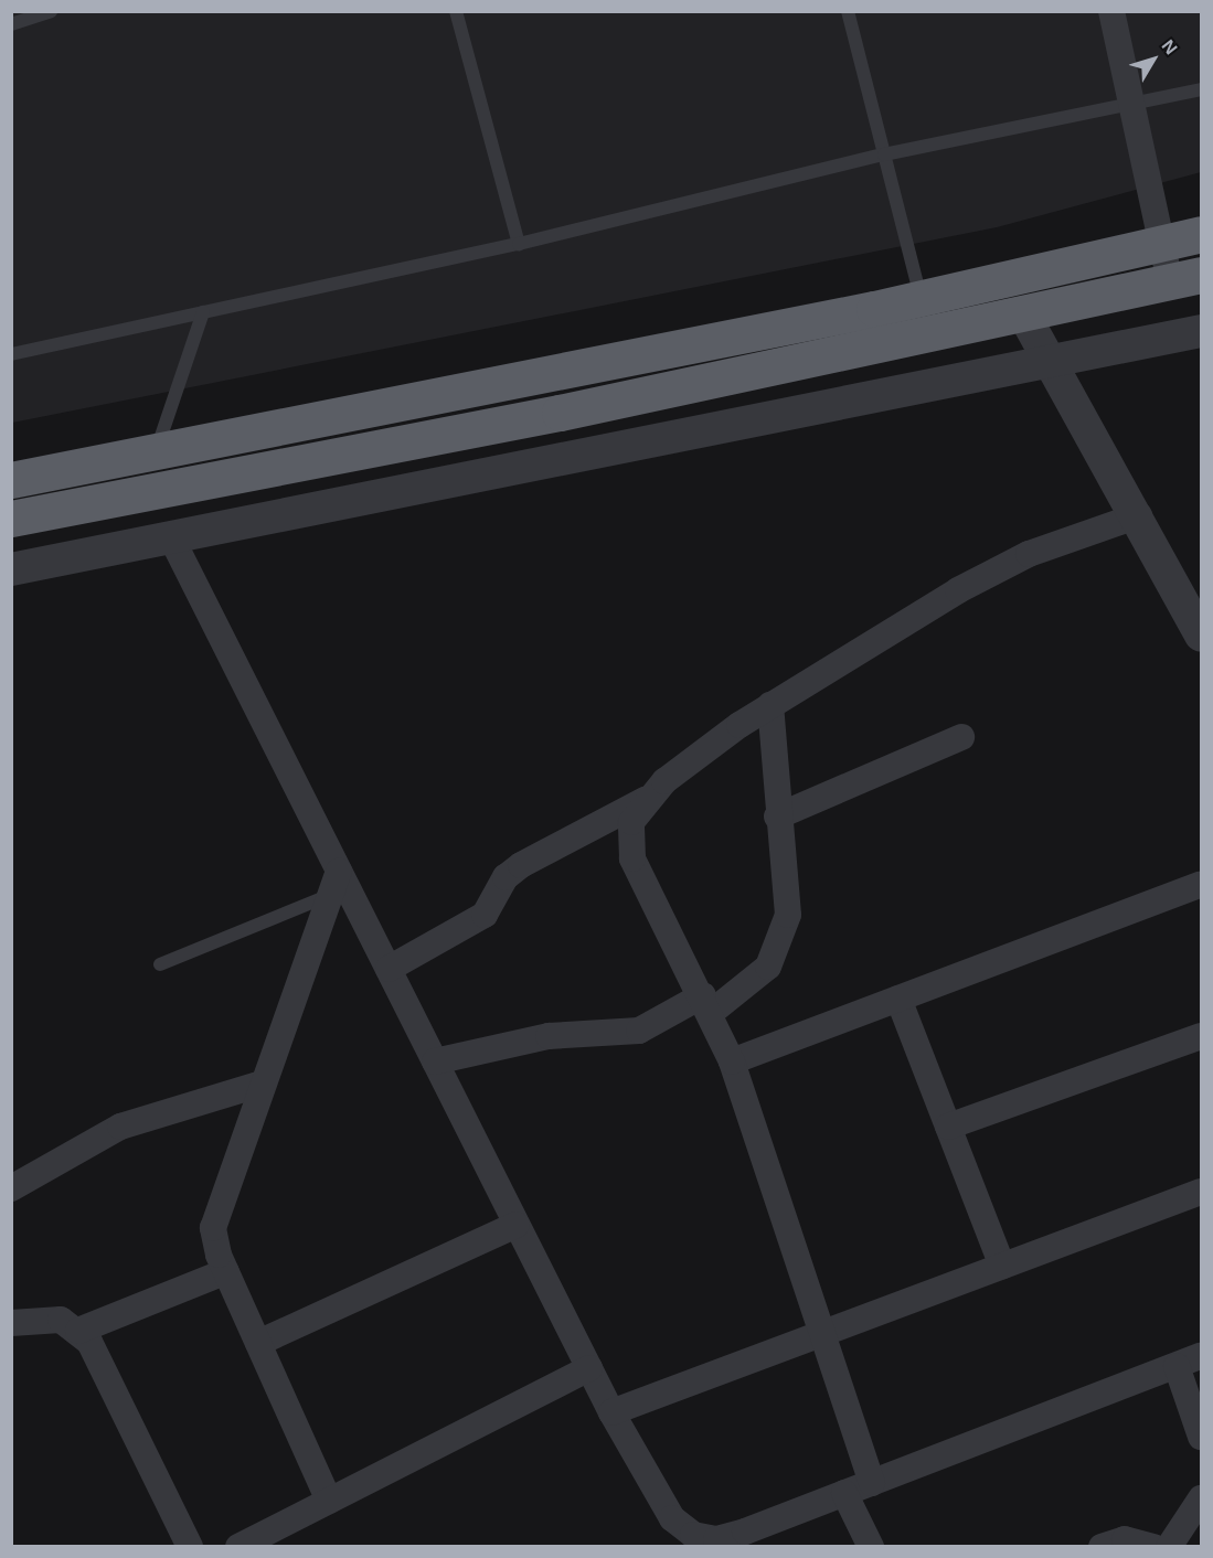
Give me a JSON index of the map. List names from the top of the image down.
{
  "north": "top right"
}
